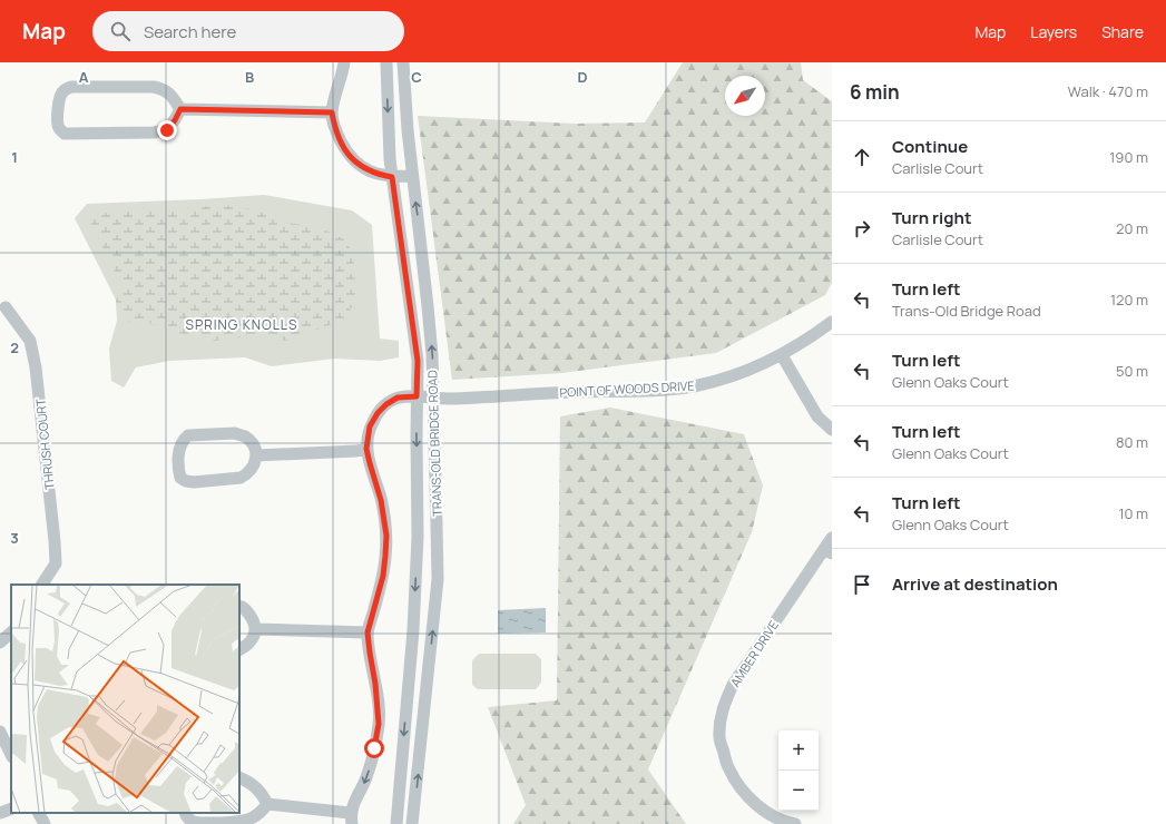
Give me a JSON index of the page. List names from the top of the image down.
{
  "streets": {
    "street": [
      "POINT OF WOODS DRIVE",
      "TRANS-OLD BRIDGE ROAD",
      "THRUSH COURT",
      "AMBER DRIVE"
    ]
  },
  "crossings": [
    ["POINT OF WOODS DRIVE", "TRANS-OLD BRIDGE ROAD"]
  ],
  "districts": ["SPRING KNOLLS"],
  "north": "bottom left",
  "page": {
    "header": "Map",
    "search": "Search here",
    "nav": ["Map", "Layers", "Share"],
    "heading": ["6 min", "Walk · 470 m"],
    "list": [
      ["Continue", "Carlisle Court", "190 m"],
      ["Turn right", "Carlisle Court", "20 m"],
      ["Turn left", "Trans-Old Bridge Road", "120 m"],
      ["Turn left", "Glenn Oaks Court", "50 m"],
      ["Turn left", "Glenn Oaks Court", "80 m"],
      ["Turn left", "Glenn Oaks Court", "10 m"],
      "Arrive at destination"
    ],
    "map_buttons": ["+", "−"]
  },
  "grid": {
    "columns": [
      "A",
      "B",
      "C",
      "D"
    ],
    "rows": ["1", "2", "3"]
  }
}
